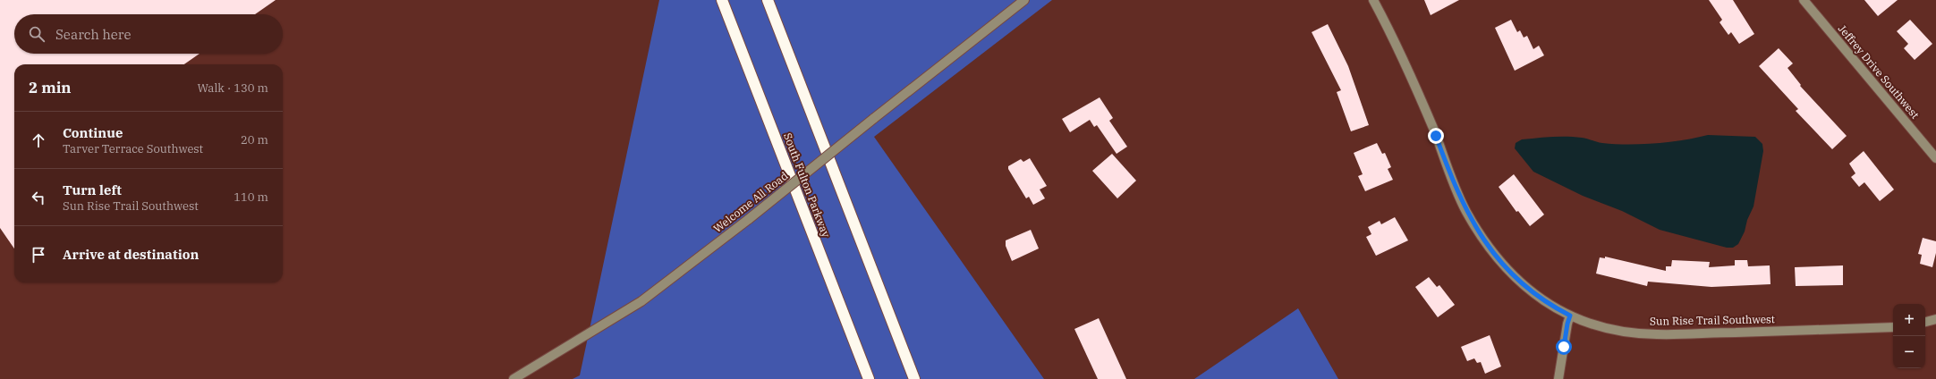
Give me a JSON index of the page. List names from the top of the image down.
{
  "streets": {
    "highway": ["South Fulton Parkway"],
    "street": ["Jeffrey Drive Southwest", "Welcome All Road", "Sun Rise Trail Southwest"]
  },
  "page": {
    "search": "Search here",
    "heading": ["2 min", "Walk · 130 m"],
    "list": [
      ["Continue", "Tarver Terrace Southwest", "20 m"],
      ["Turn left", "Sun Rise Trail Southwest", "110 m"],
      "Arrive at destination"
    ],
    "map_buttons": ["+", "−"]
  }
}
